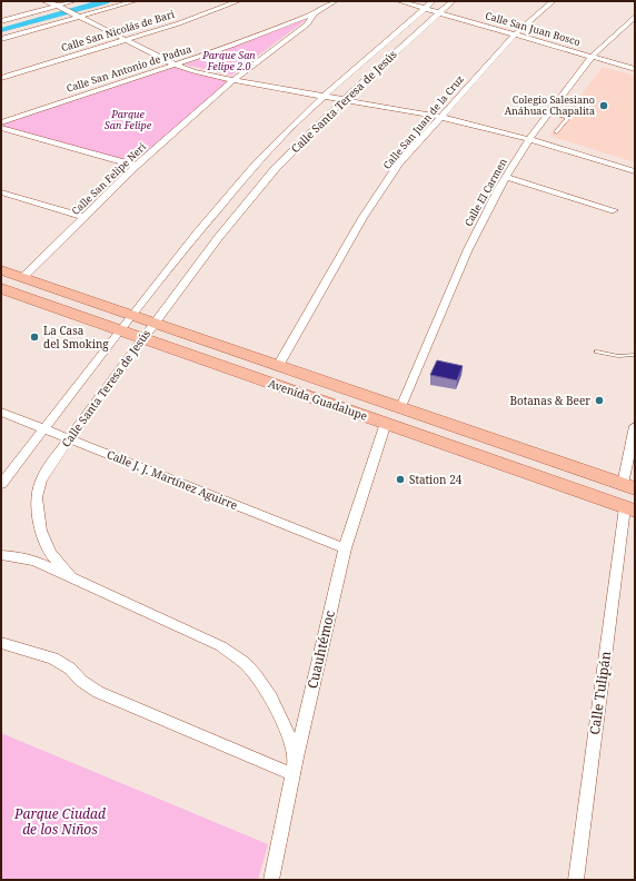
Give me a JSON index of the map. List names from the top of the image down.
{
  "streets": {
    "main road": ["Avenida Guadalupe"],
    "street": [
      "Calle San Juan Bosco",
      "Calle San Nicolás de Bari",
      "Calle San Antonio de Padua",
      "Calle Santa Teresa de Jesús",
      "Calle San Juan de la Cruz",
      "Calle San Felipe Neri",
      "Calle El Carmen",
      "Calle J. J. Martínez Aguirre",
      "Cuauhtémoc",
      "Calle Tulipán"
    ]
  },
  "crossings": [
    ["Calle San Juan Bosco", "Calle Santa Teresa de Jesús"],
    ["Calle San Juan Bosco", "Calle San Juan de la Cruz"],
    ["Calle San Juan Bosco", "Calle El Carmen"],
    ["Calle San Antonio de Padua", "Calle San Felipe Neri"],
    ["Calle Santa Teresa de Jesús", "Avenida Guadalupe"],
    ["Calle Santa Teresa de Jesús", "Calle J. J. Martínez Aguirre"],
    ["Calle Santa Teresa de Jesús", "Cuauhtémoc"],
    ["Calle San Juan de la Cruz", "Avenida Guadalupe"],
    ["Calle San Felipe Neri", "Avenida Guadalupe"],
    ["Calle El Carmen", "Avenida Guadalupe"],
    ["Avenida Guadalupe", "Cuauhtémoc"],
    ["Avenida Guadalupe", "Calle Tulipán"],
    ["Calle J. J. Martínez Aguirre", "Cuauhtémoc"]
  ],
  "parks": ["Parque San Felipe 2.0", "Parque San Felipe", "Parque Ciudad de los Niños"],
  "places": [
    "Colegio Salesiano Anáhuac Chapalita",
    "La Casa del Smoking",
    "Botanas & Beer",
    "Station 24"
  ]
}
